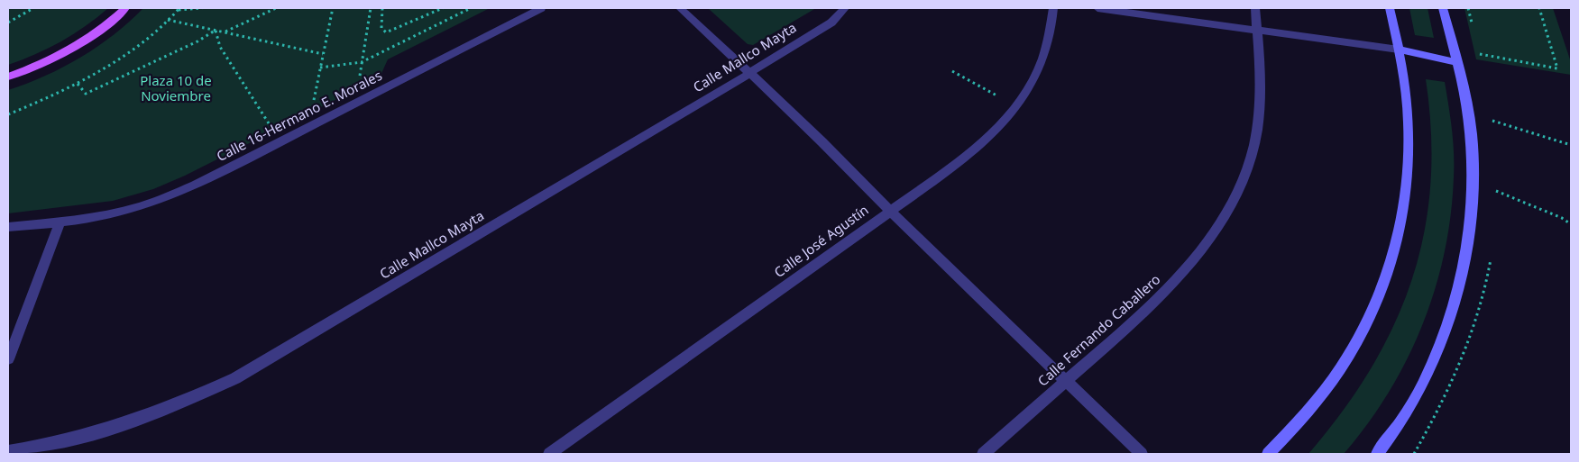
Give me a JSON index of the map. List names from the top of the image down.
{
  "streets": {
    "street": [
      "Calle Mallco Mayta",
      "Calle 16-Hermano E. Morales",
      "Calle José Agustín",
      "Calle Fernando Caballero"
    ]
  },
  "parks": ["Plaza 10 de Noviembre"]
}
